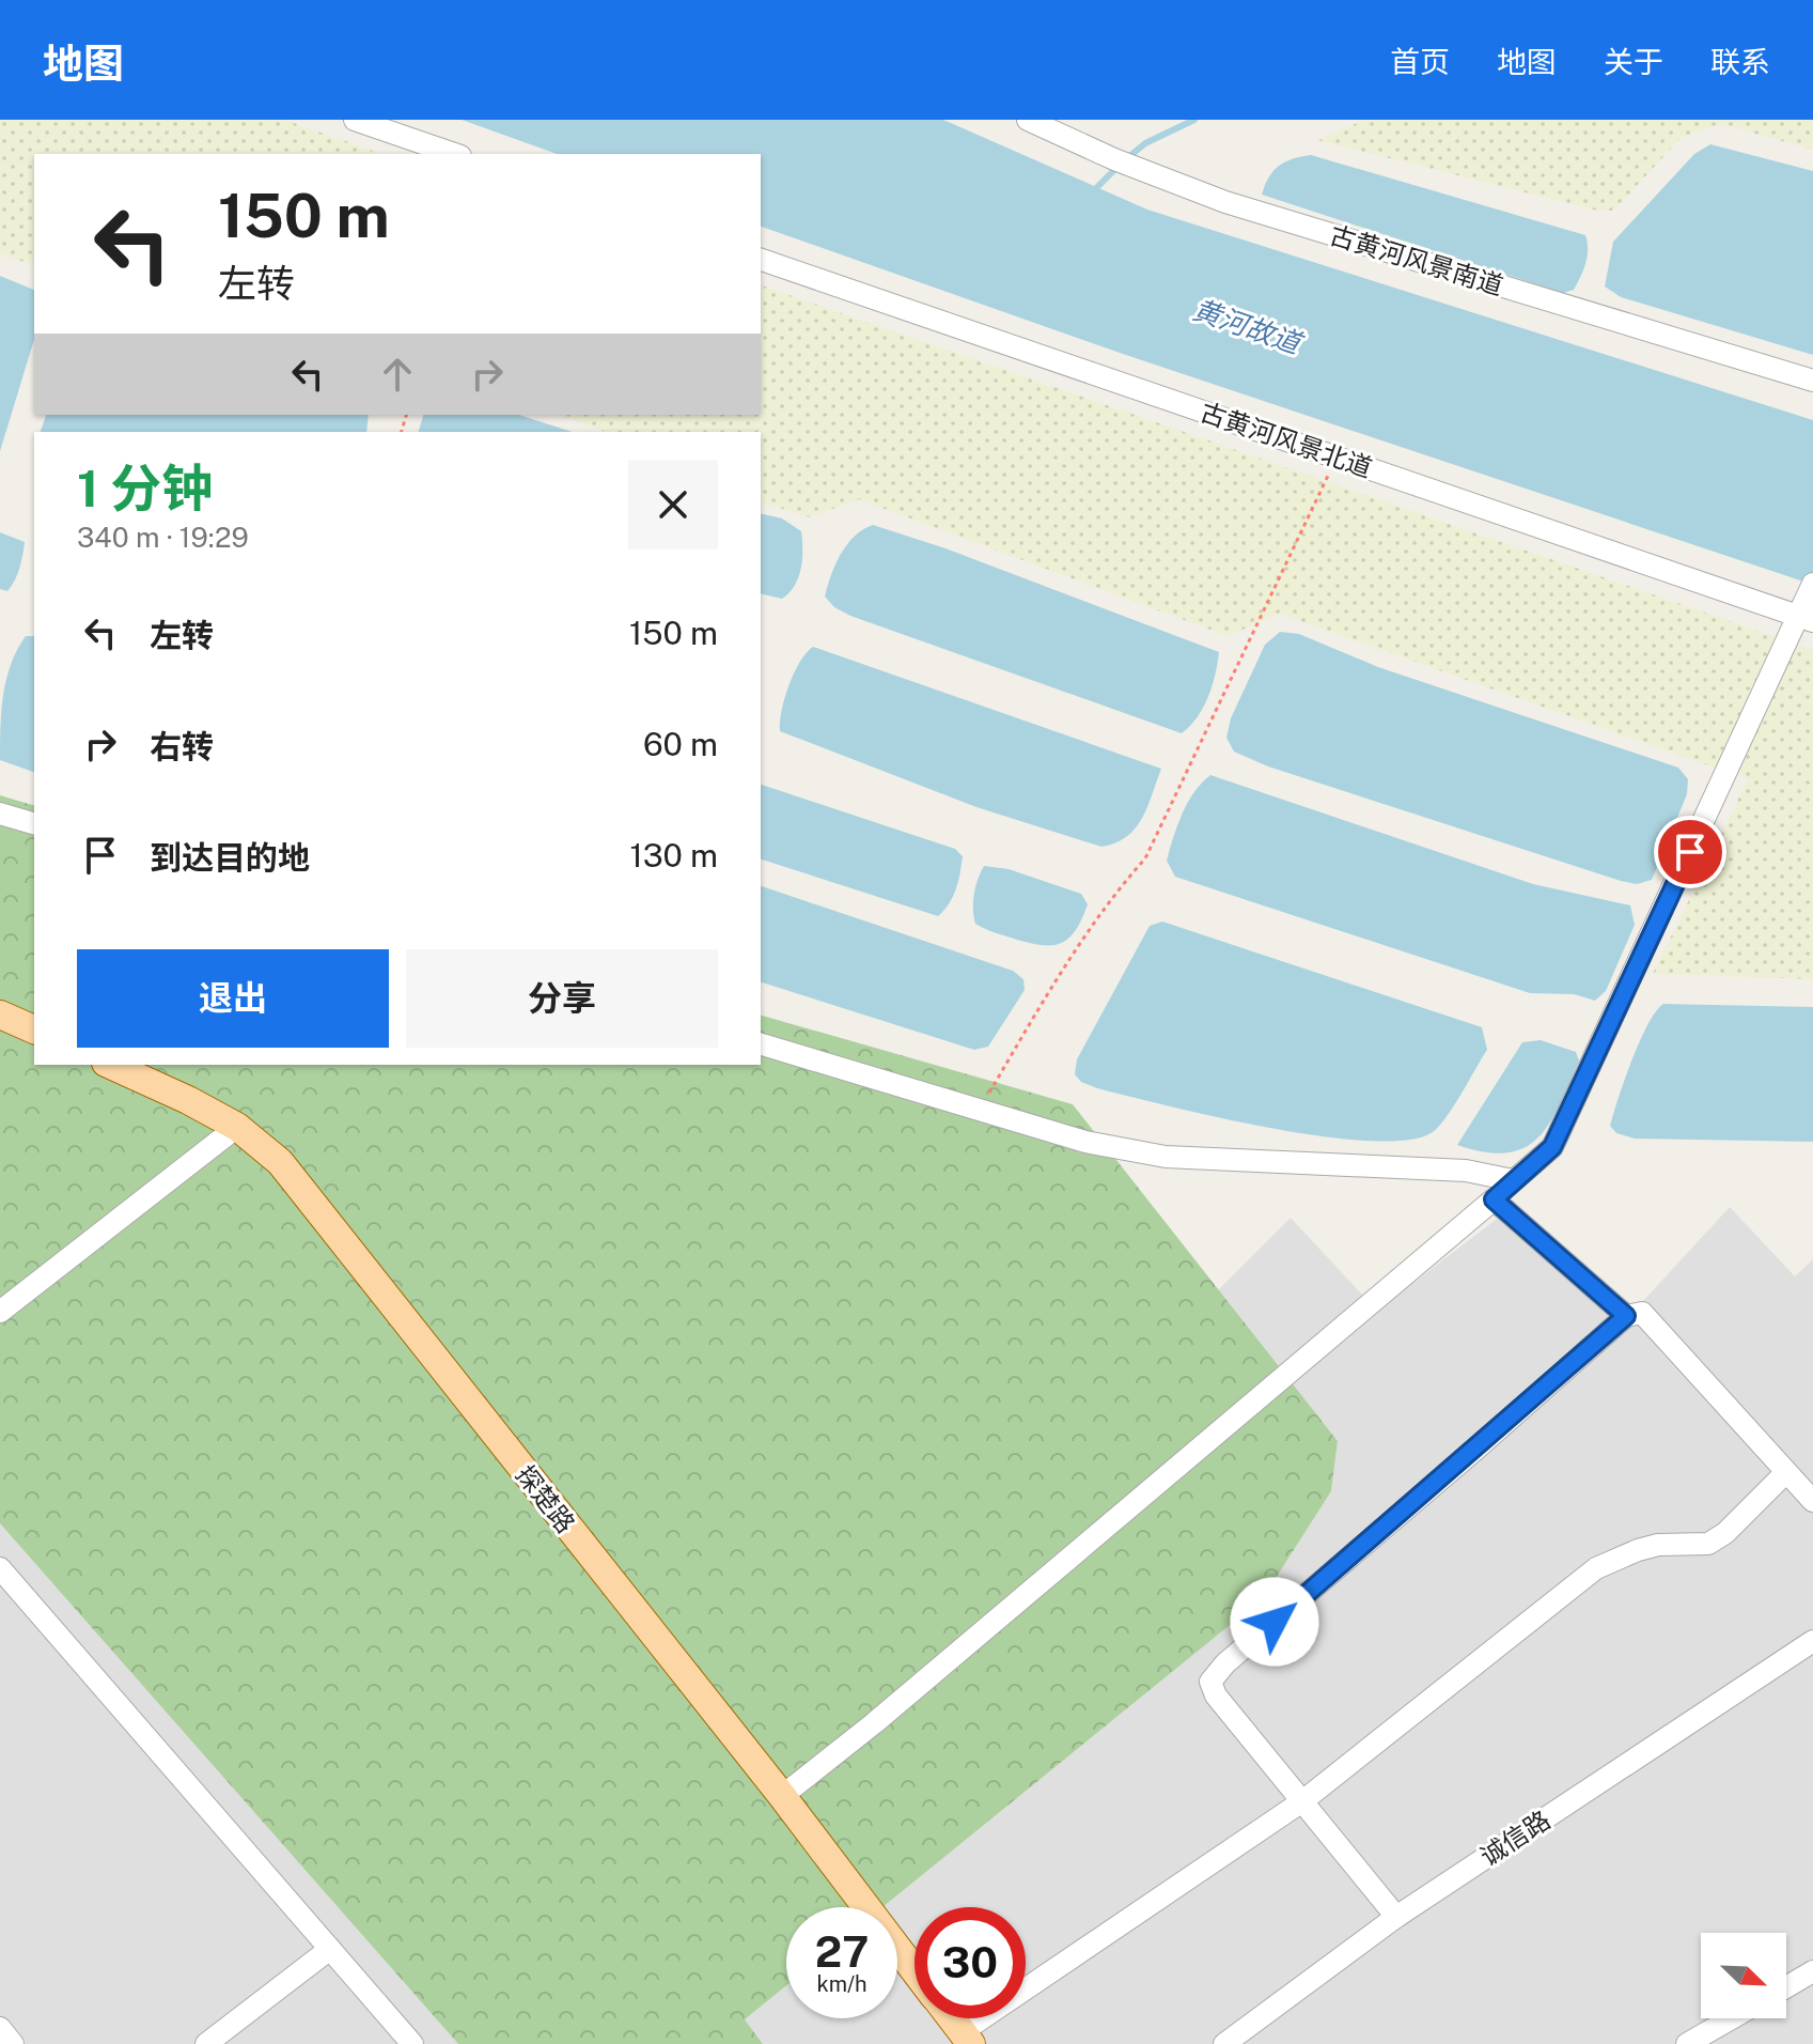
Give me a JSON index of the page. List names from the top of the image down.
{
  "streets": {
    "main road": ["探楚路"],
    "street": ["古黄河风景南道", "古黄河风景北道", "诚信路"]
  },
  "water": ["黄河故道"],
  "north": "bottom right",
  "page": {
    "header": "地图",
    "nav": [
      "首页",
      "地图",
      "关于",
      "联系"
    ],
    "turn": ["150 m", "左转"],
    "heading": ["1 分钟", "340 m · 19:29"],
    "list": [
      {
        "name": "左转",
        "value": "150 m"
      },
      {
        "name": "右转",
        "value": "60 m"
      },
      {
        "name": "到达目的地",
        "value": "130 m"
      }
    ],
    "buttons": ["退出", "分享"],
    "speed": "27 km/h",
    "limit": "30"
  }
}
